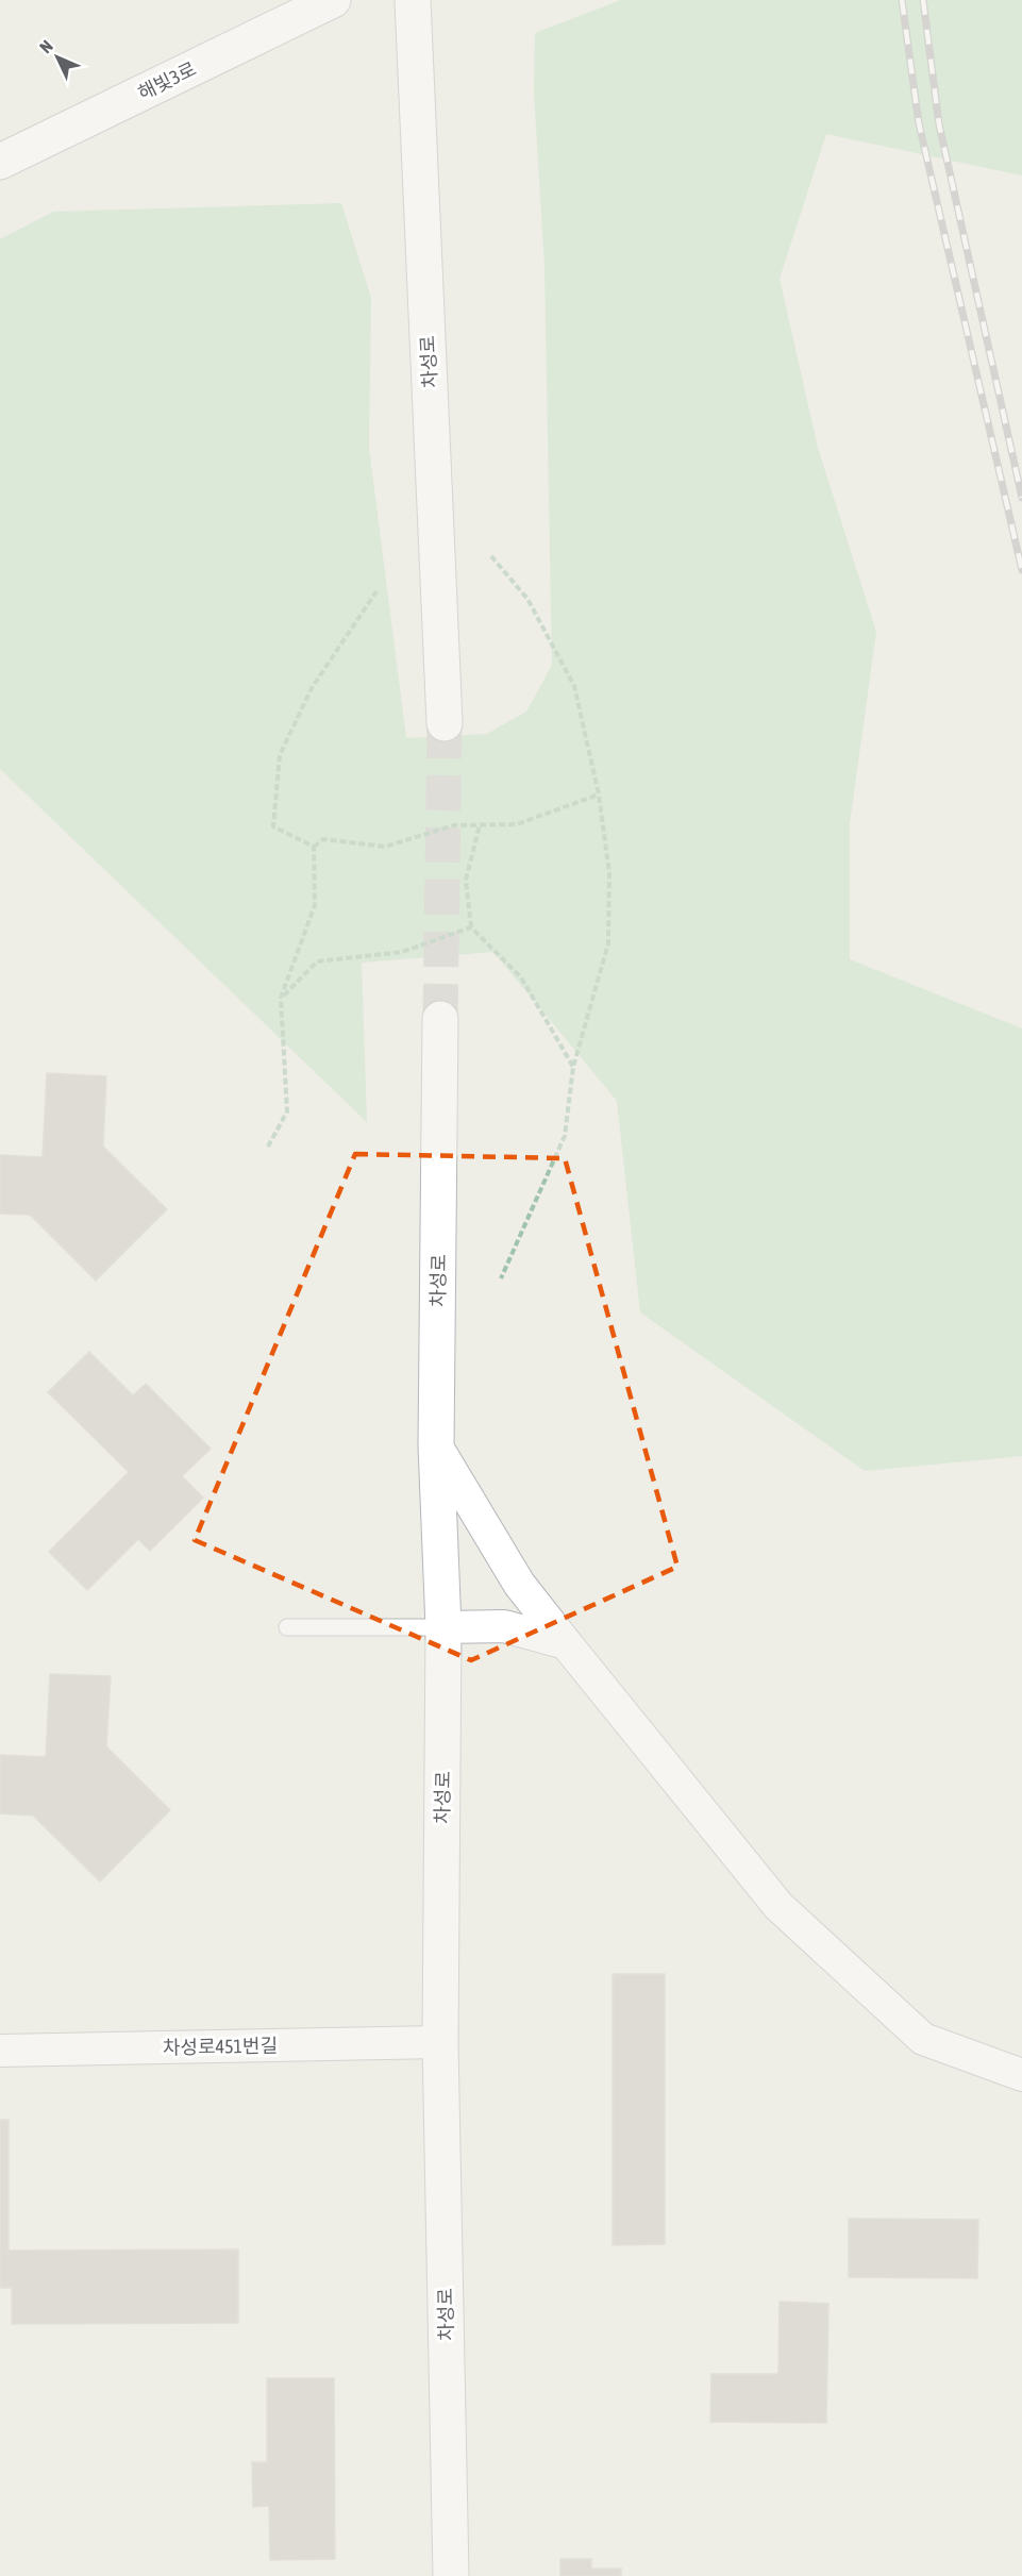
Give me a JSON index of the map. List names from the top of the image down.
{
  "streets": {
    "main road": ["해빛3로", "차성로"],
    "street": ["차성로451번길"]
  },
  "crossings": [
    ["차성로", "차성로451번길"]
  ],
  "north": "top left"
}
